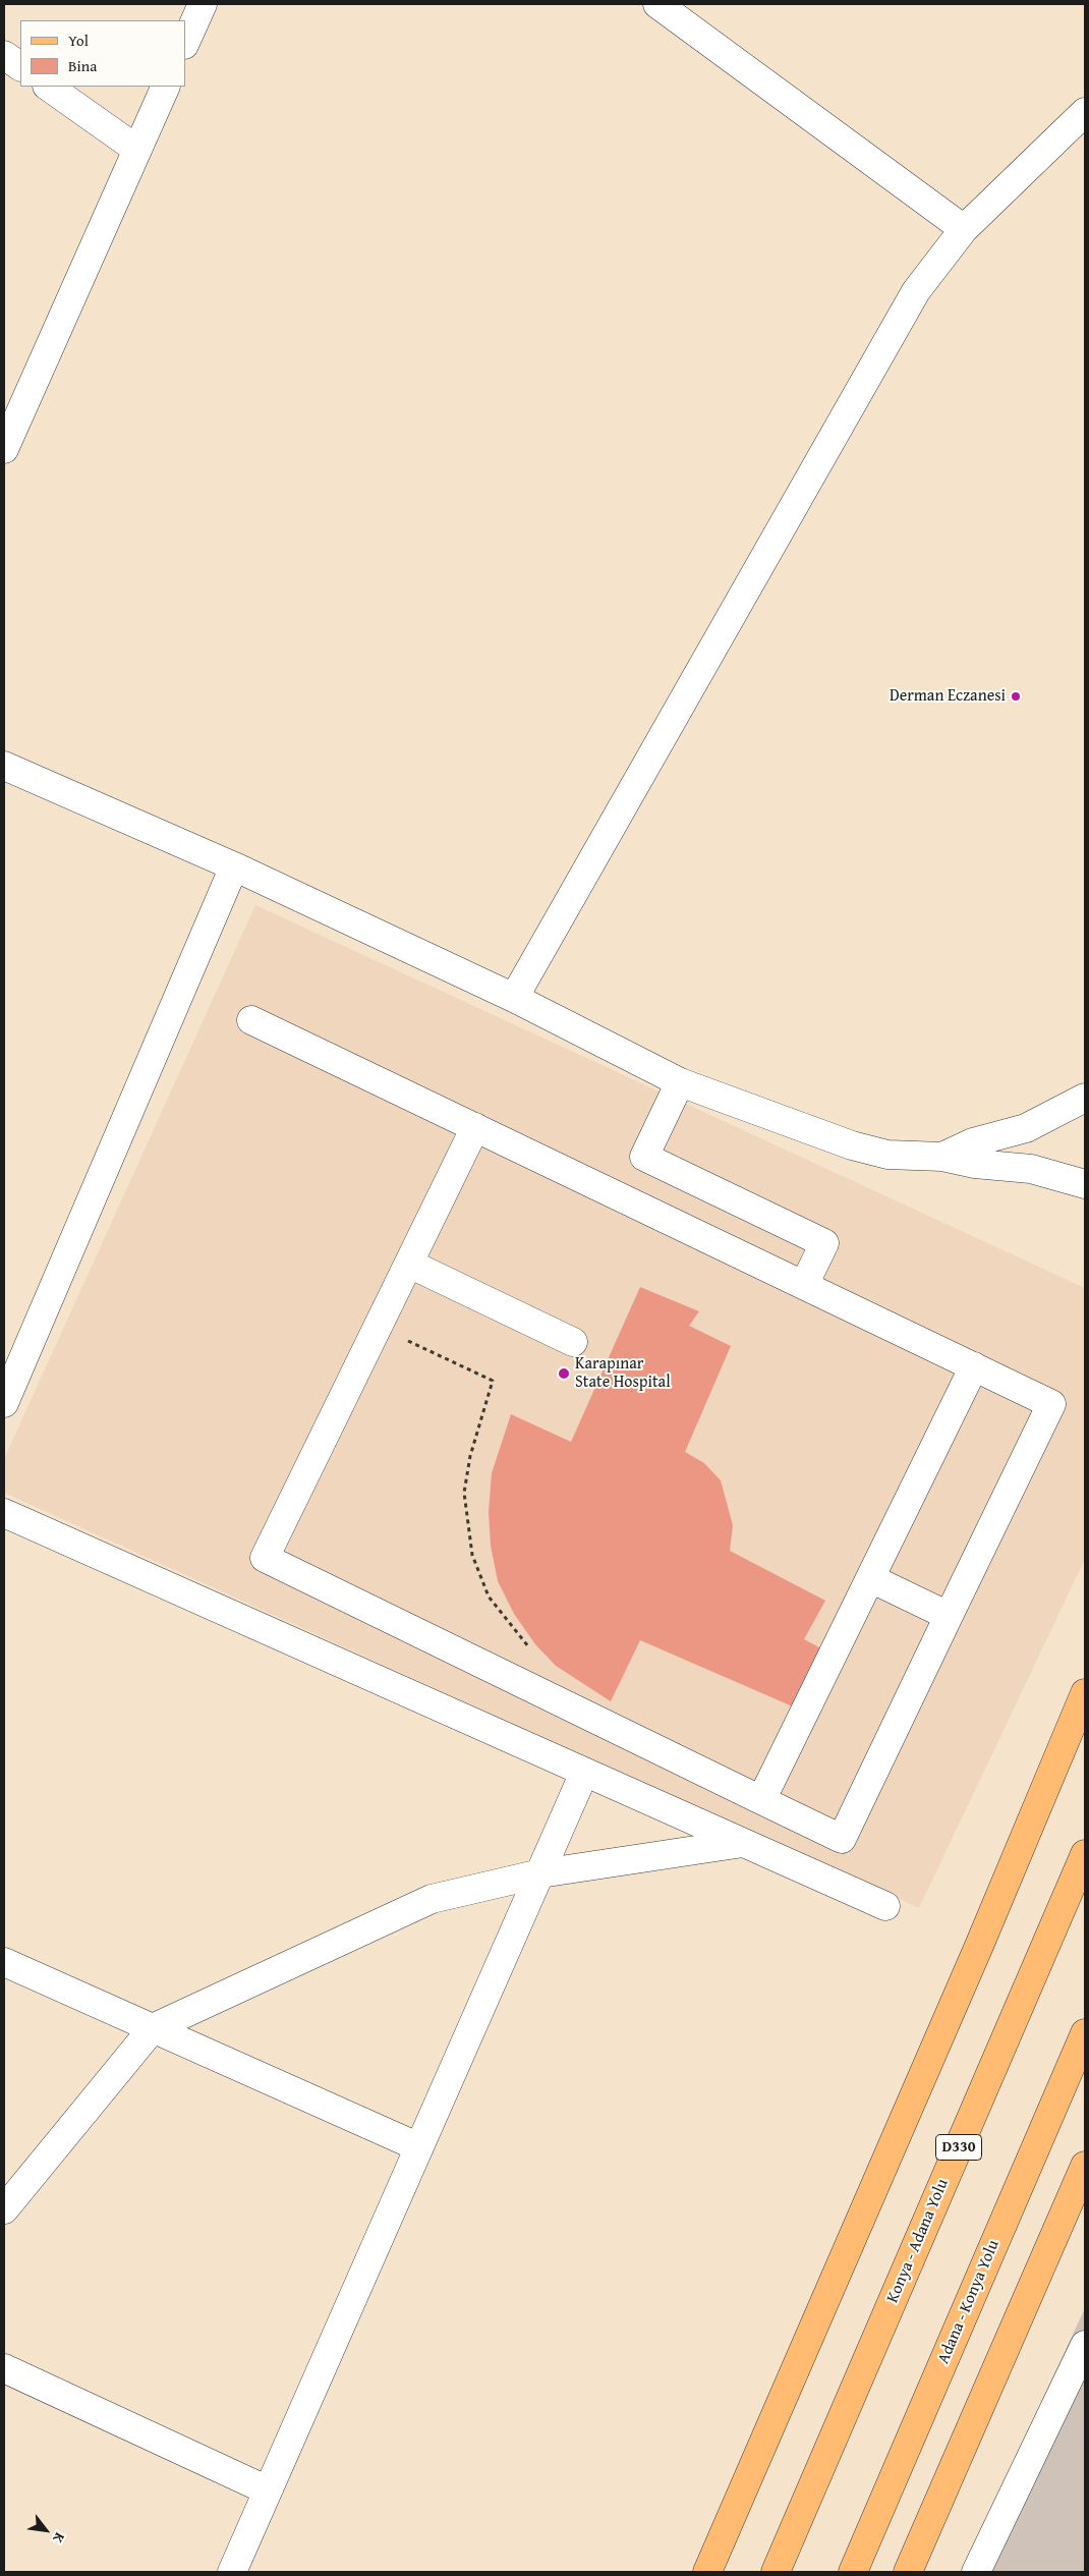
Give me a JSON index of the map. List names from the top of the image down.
{
  "streets": {
    "main road": ["D330", "Konya - Adana Yolu", "Adana - Konya Yolu"]
  },
  "places": ["Derman Eczanesi", "Karapınar State Hospital"],
  "legend": ["Yol", "Bina"],
  "north": "bottom right"
}
